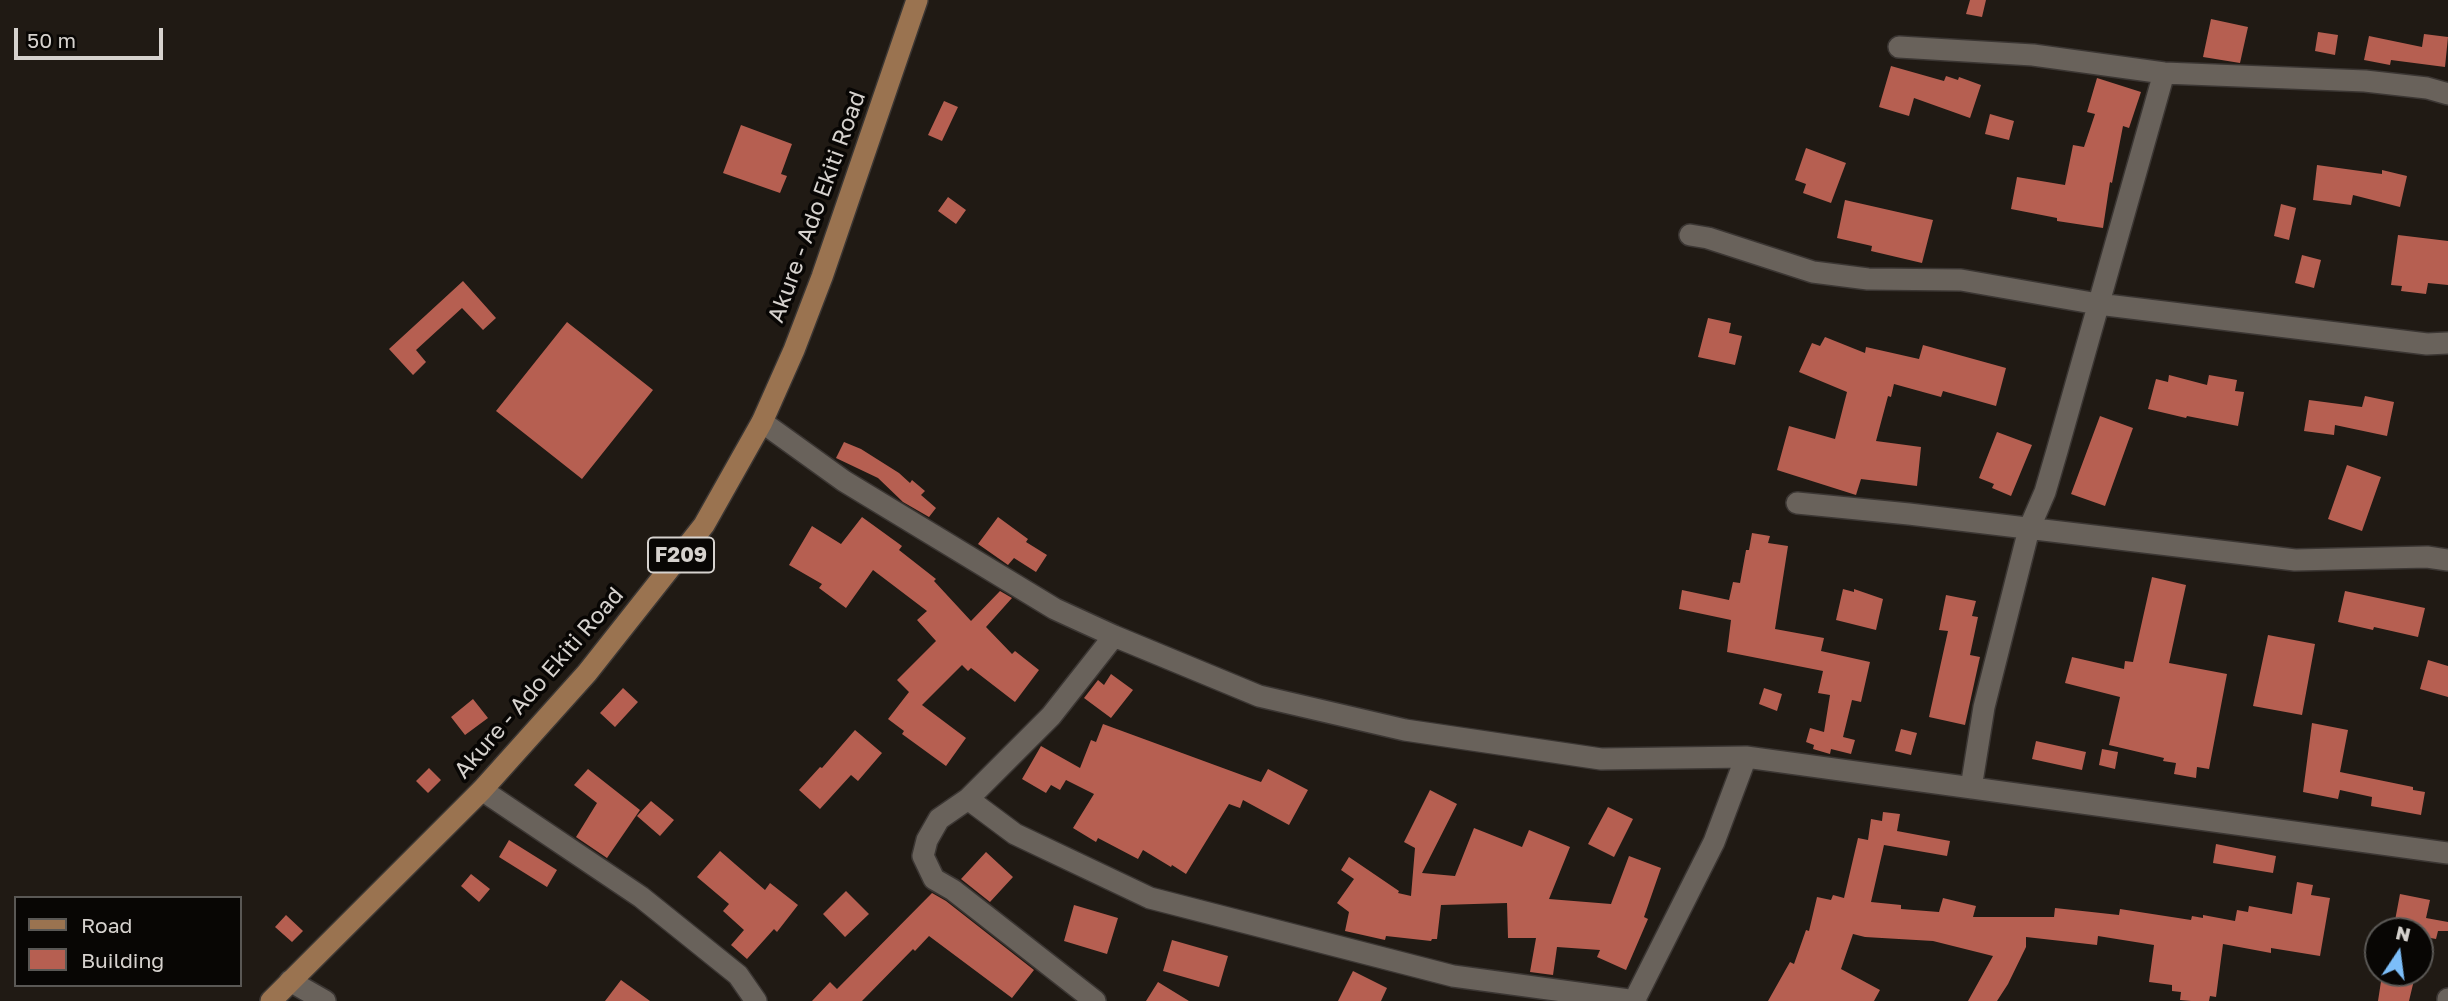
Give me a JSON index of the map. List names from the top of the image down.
{
  "streets": {
    "main road": ["Akure - Ado Ekiti Road", "F209"]
  },
  "legend": ["Road", "Building"],
  "scale_bar": "50 m",
  "north": "top"
}
